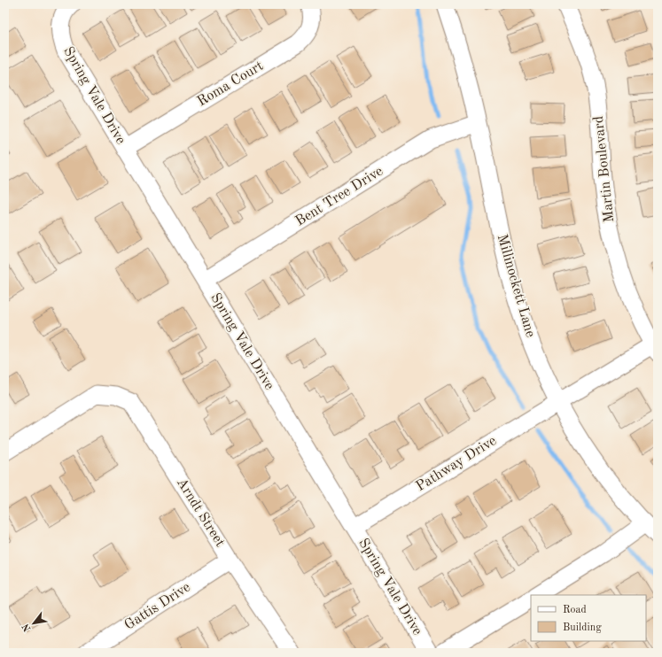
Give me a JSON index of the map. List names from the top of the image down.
{
  "streets": {
    "street": [
      "Roma Court",
      "Spring Vale Drive",
      "Martin Boulevard",
      "Bent Tree Drive",
      "Millinockett Lane",
      "Pathway Drive",
      "Arndt Street",
      "Gattis Drive"
    ]
  },
  "crossings": [
    ["Roma Court", "Spring Vale Drive"],
    ["Spring Vale Drive", "Bent Tree Drive"],
    ["Spring Vale Drive", "Pathway Drive"],
    ["Martin Boulevard", "Pathway Drive"],
    ["Bent Tree Drive", "Millinockett Lane"],
    ["Millinockett Lane", "Pathway Drive"],
    ["Arndt Street", "Gattis Drive"]
  ],
  "legend": ["Road", "Building"],
  "north": "bottom left"
}
